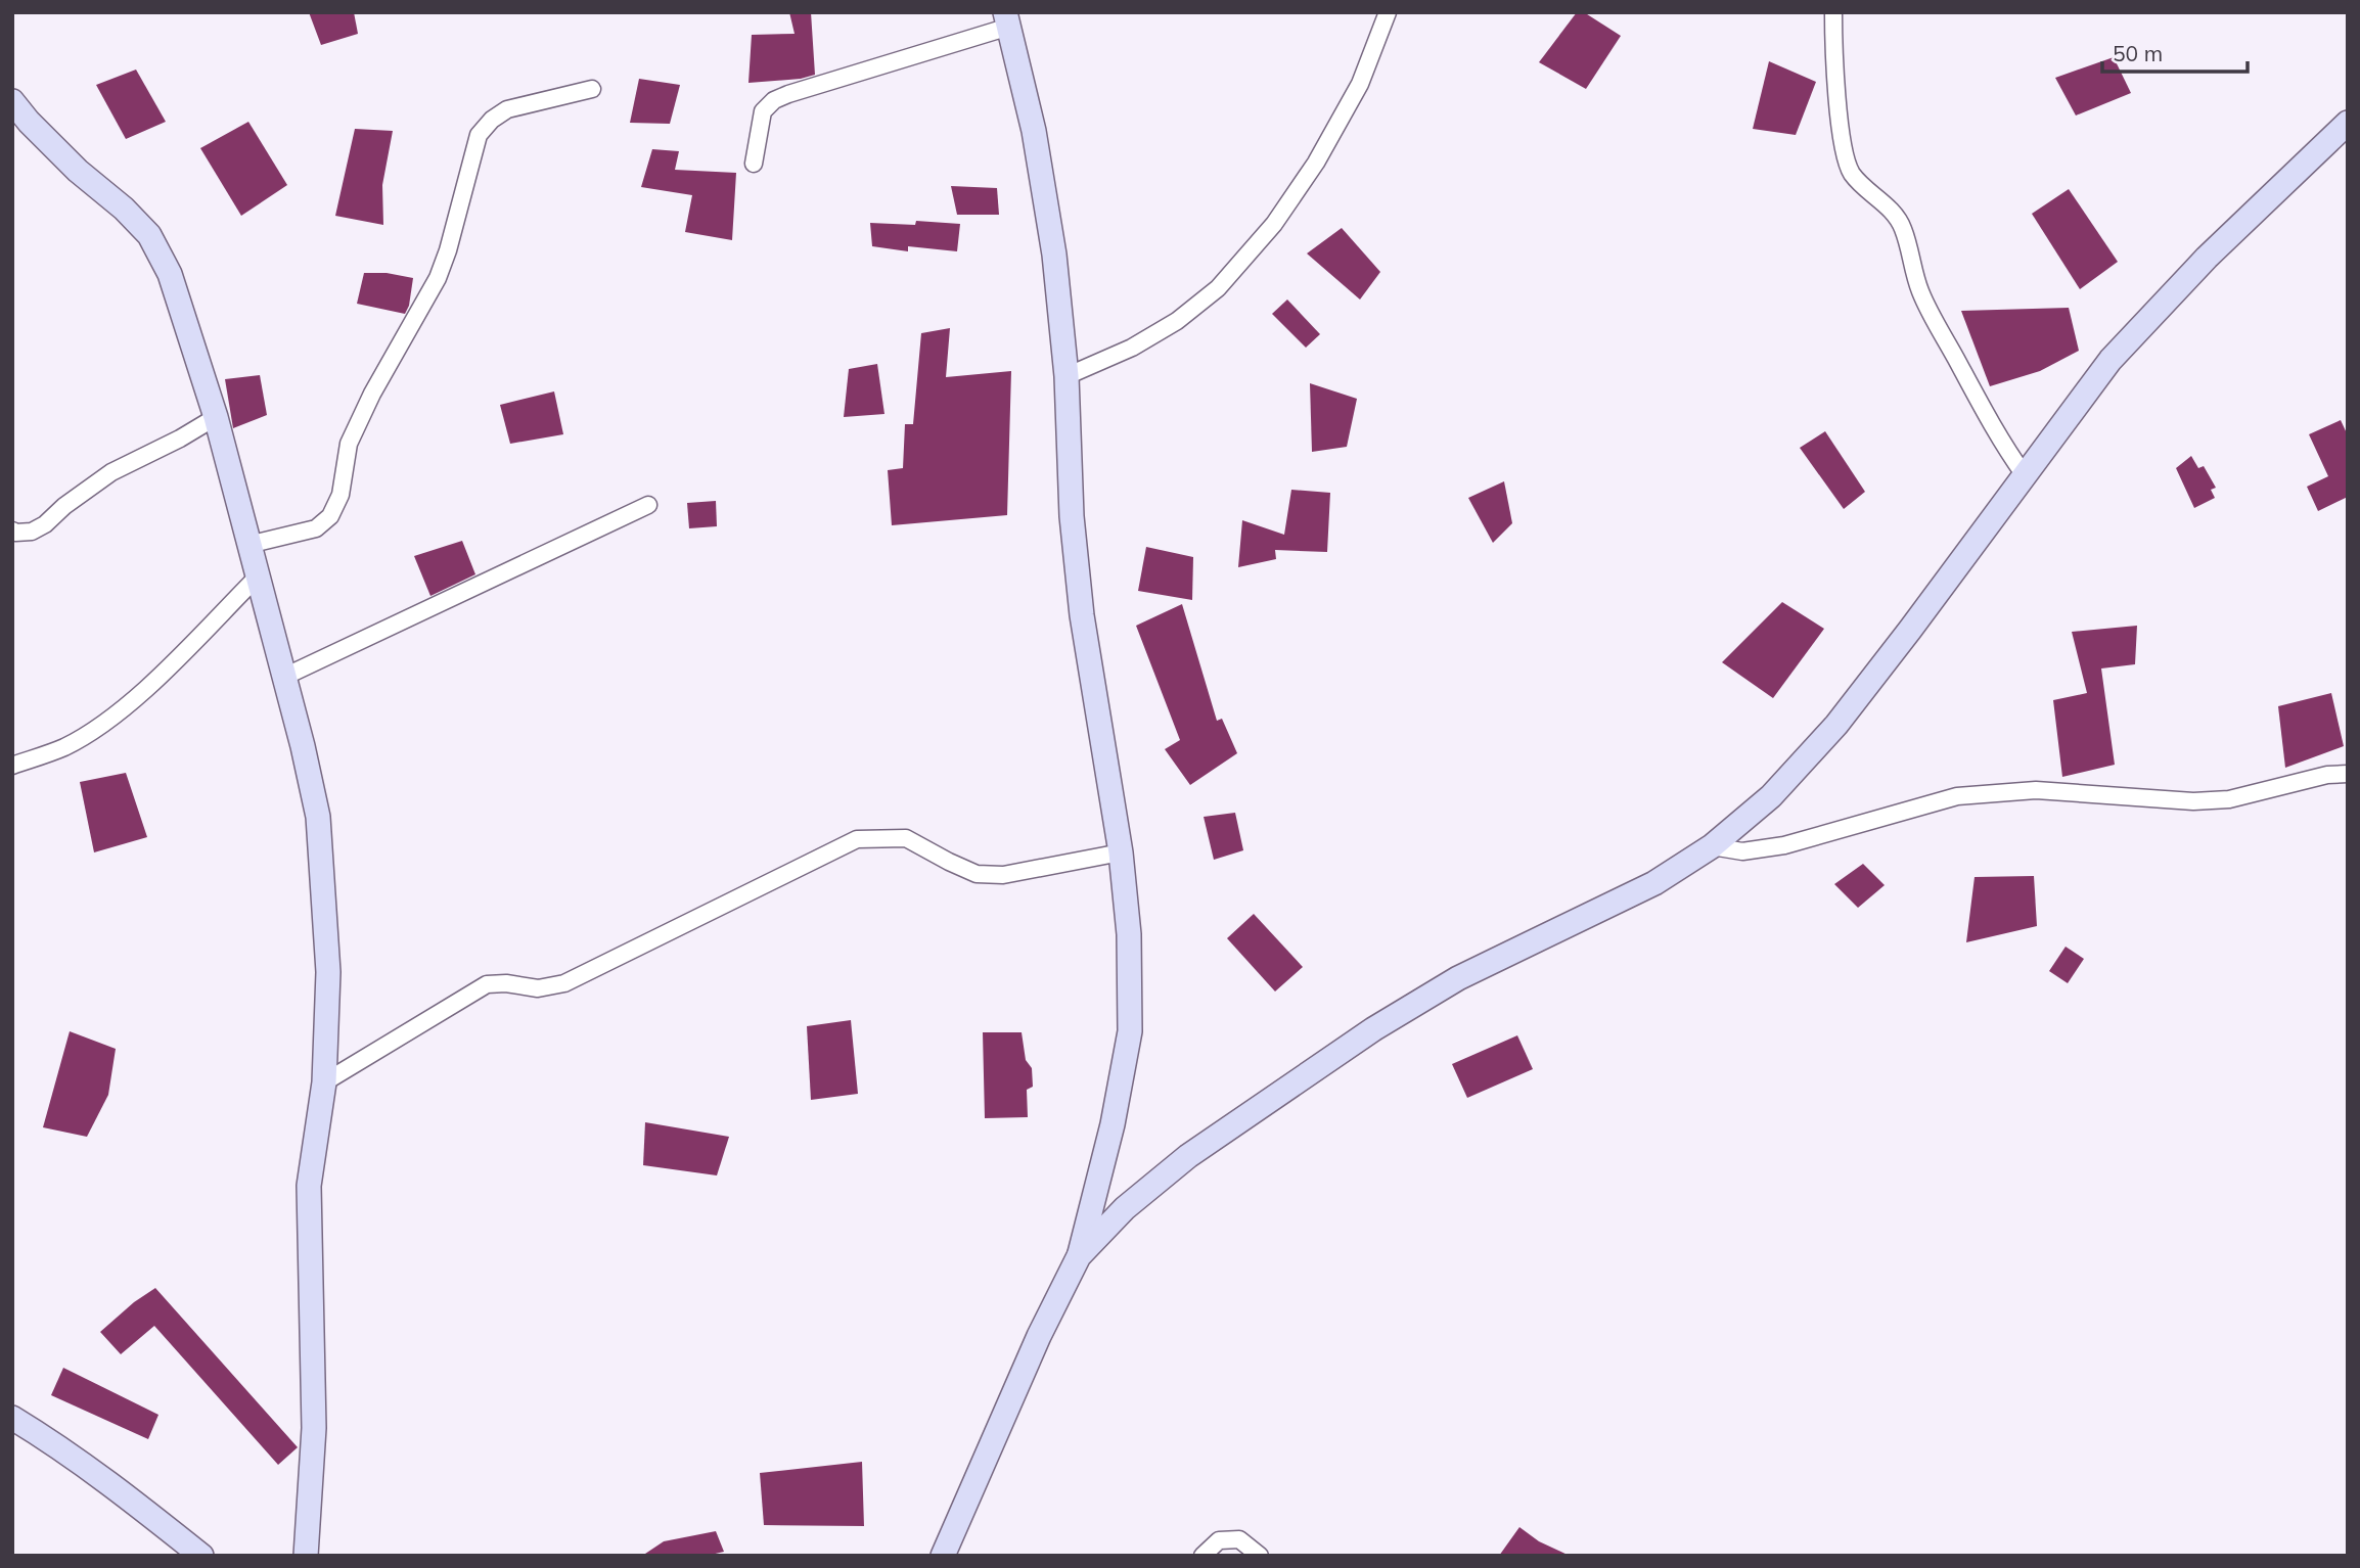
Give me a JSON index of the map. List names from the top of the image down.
{
  "scale_bar": "50 m"
}
